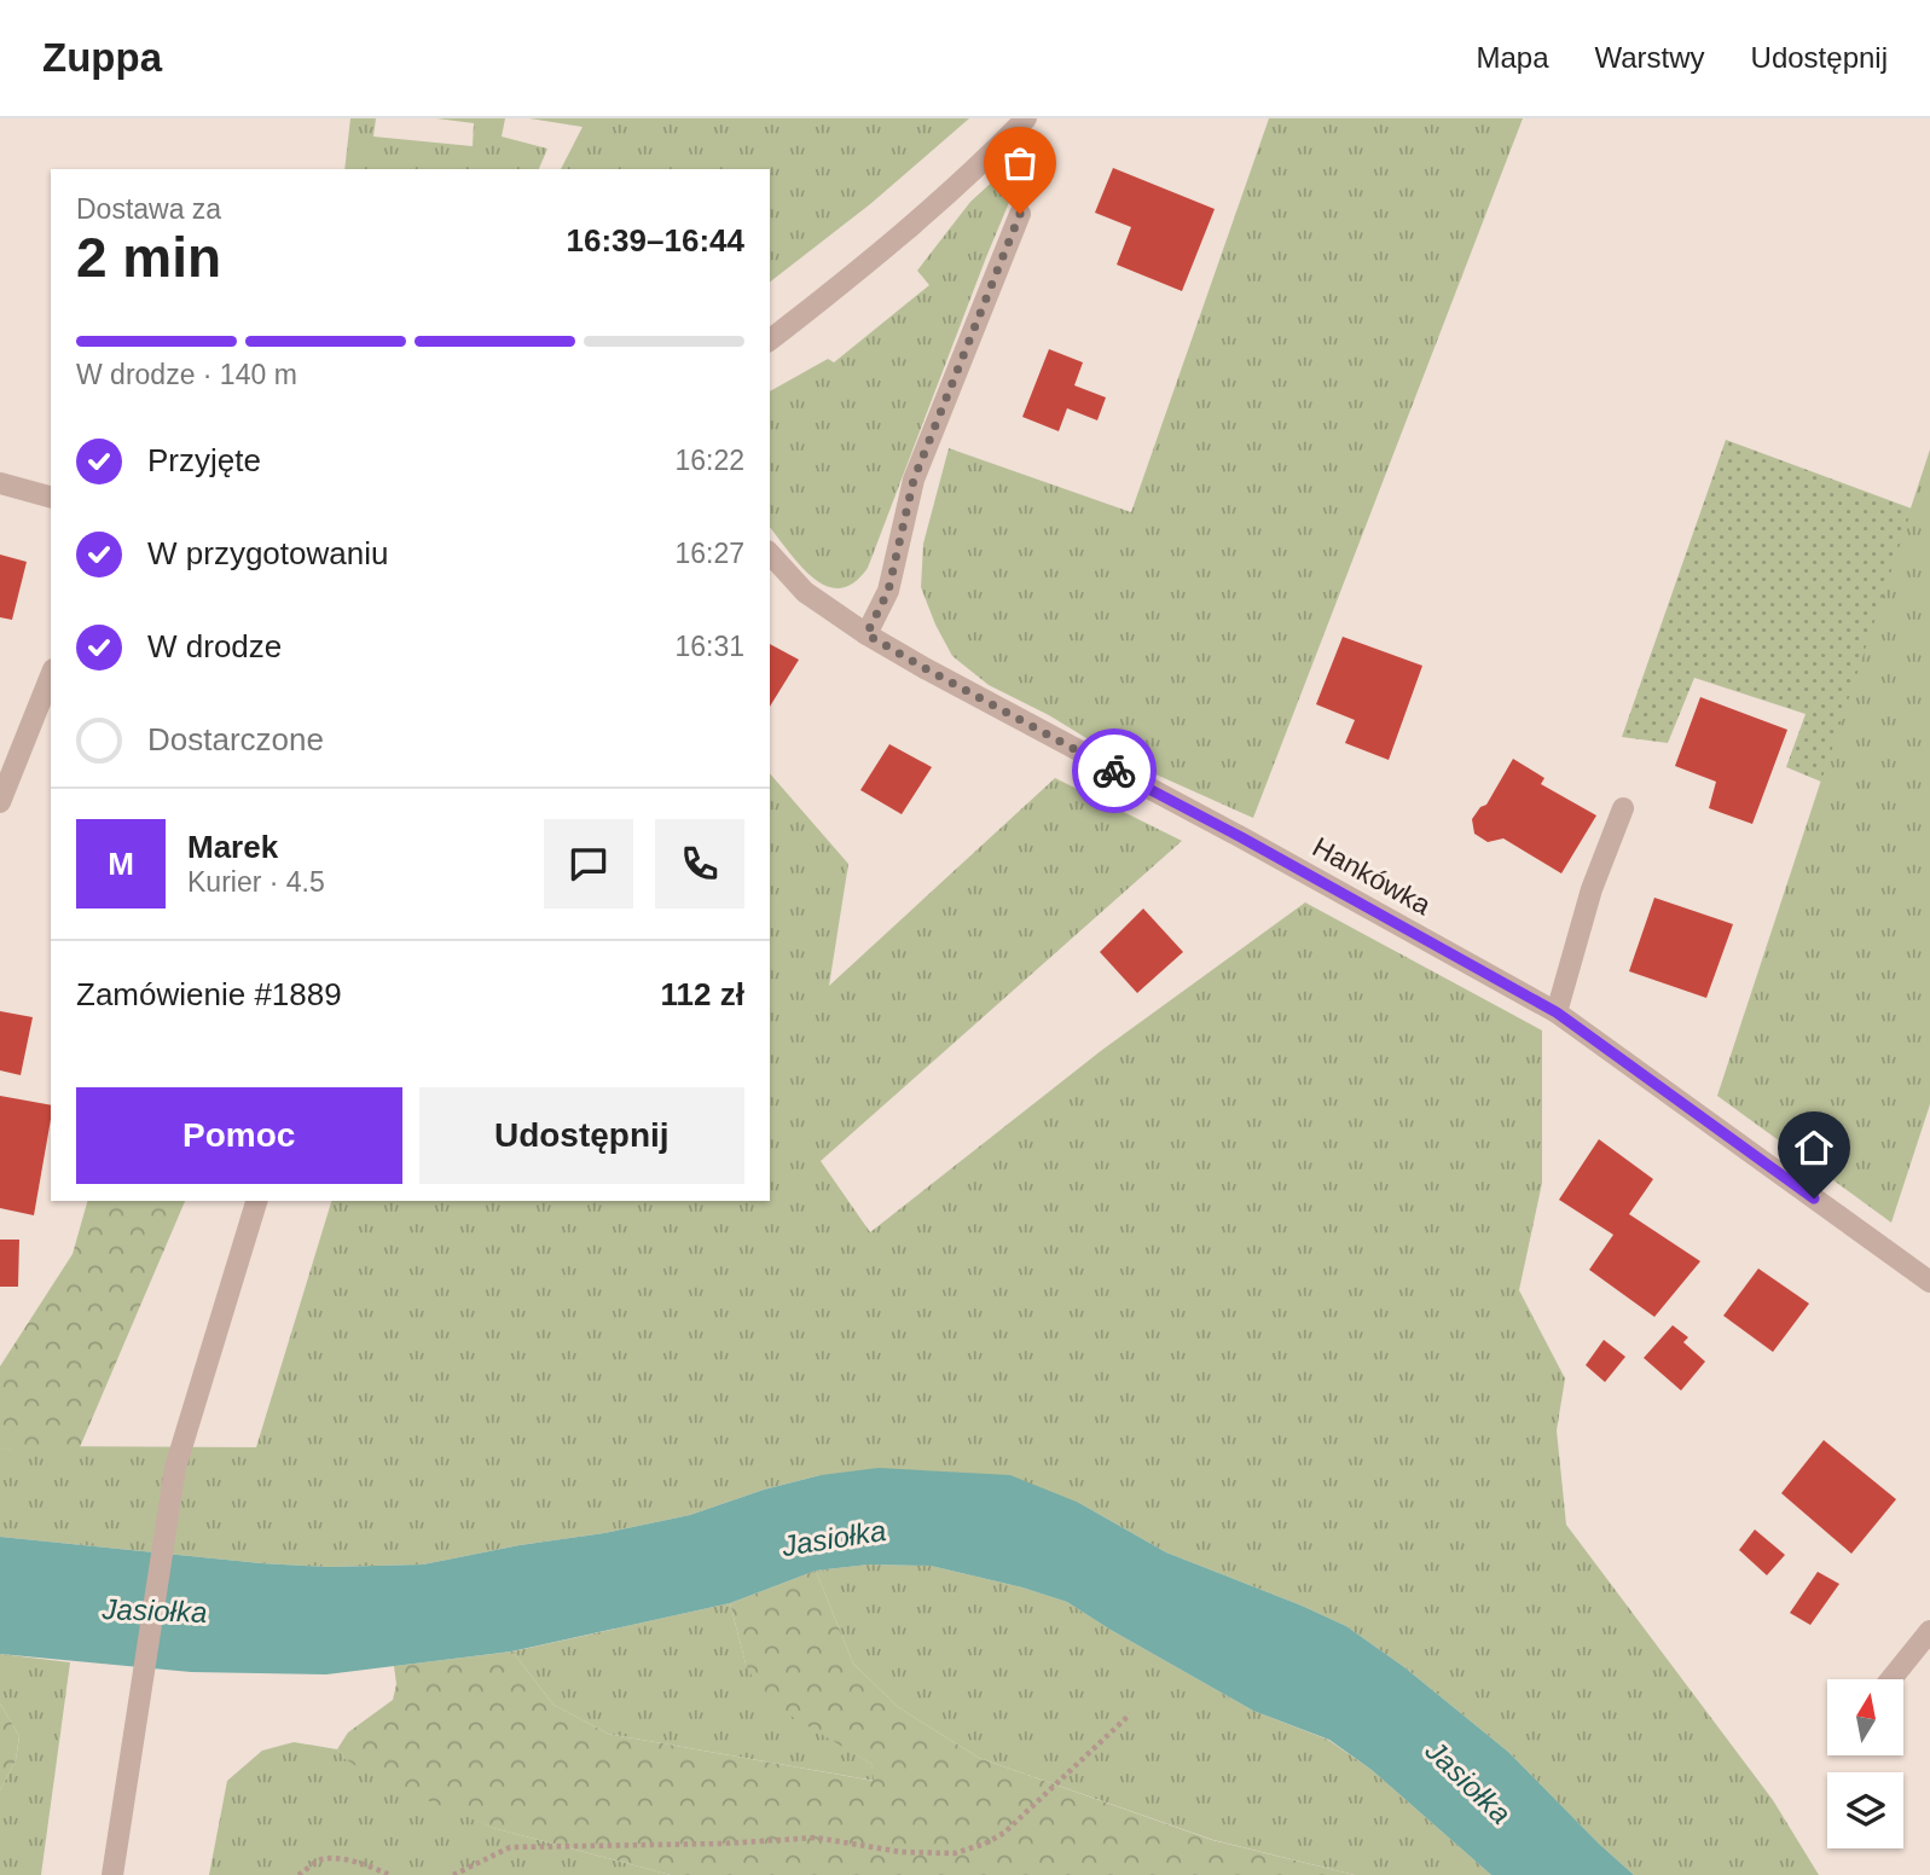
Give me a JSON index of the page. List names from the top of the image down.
{
  "streets": {
    "street": ["Hankówka"]
  },
  "water": ["Jasiołka"],
  "north": "top",
  "page": {
    "header": "Zuppa",
    "nav": ["Mapa", "Warstwy", "Udostępnij"],
    "heading": ["2 min", "Dostawa za", "16:39–16:44"],
    "panel": [
      "Marek",
      "Kurier · 4.5",
      "Zamówienie #1889",
      "112 zł"
    ],
    "bar": "W drodze · 140 m",
    "list": [
      ["Przyjęte", "16:22"],
      ["W przygotowaniu", "16:27"],
      ["W drodze", "16:31"],
      "Dostarczone"
    ],
    "round": "M",
    "buttons": ["Pomoc", "Udostępnij"]
  }
}
